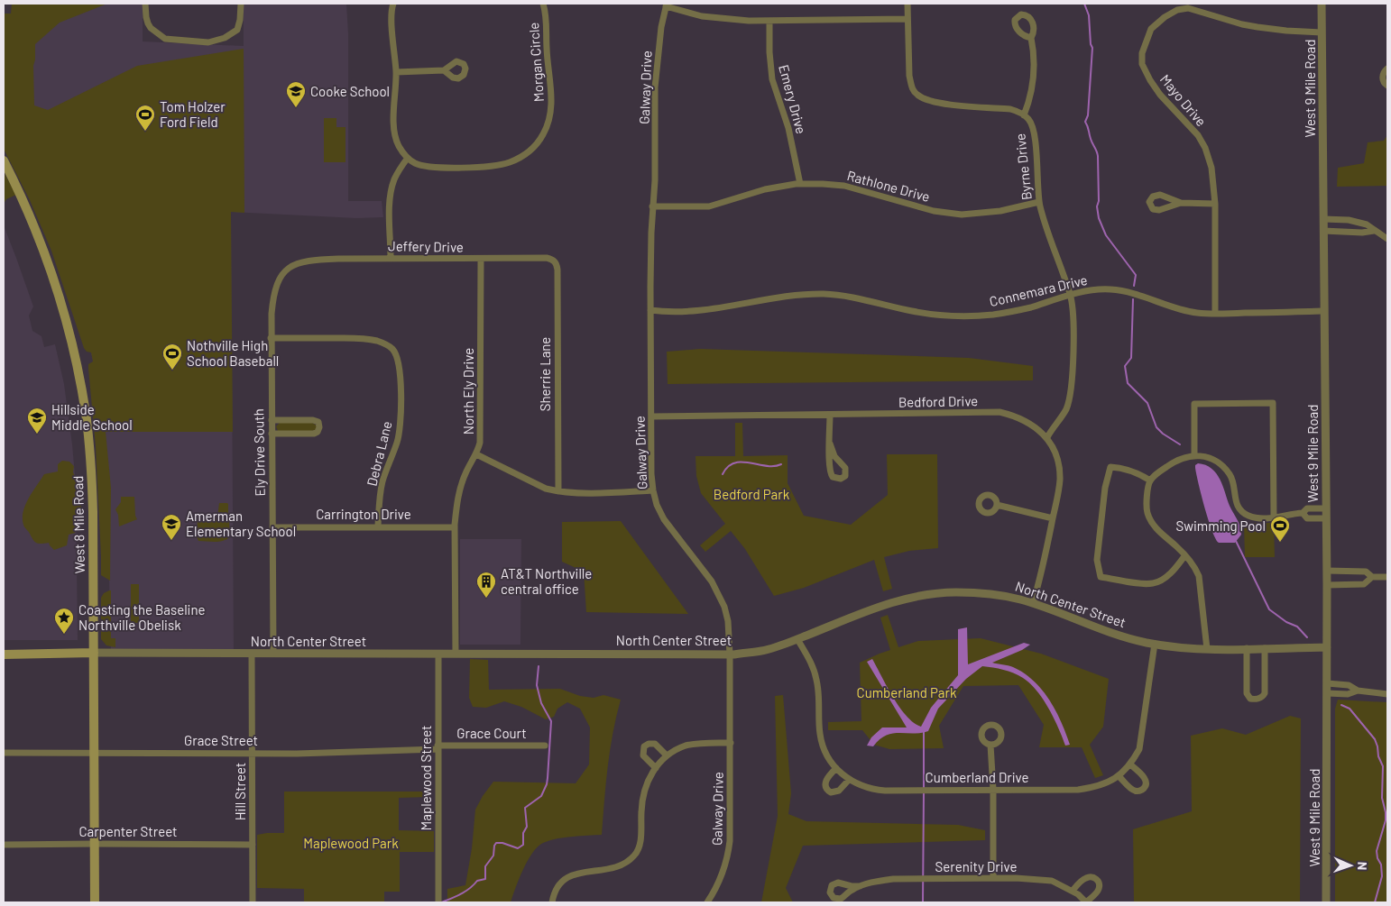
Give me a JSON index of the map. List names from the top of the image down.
{
  "streets": {
    "main road": ["West 8 Mile Road", "North Center Street"],
    "street": [
      "Morgan Circle",
      "Galway Drive",
      "West 9 Mile Road",
      "Emery Drive",
      "Mayo Drive",
      "Byrne Drive",
      "Rathlone Drive",
      "Jeffery Drive",
      "Connemara Drive",
      "Sherrie Lane",
      "North Ely Drive",
      "Bedford Drive",
      "Ely Drive South",
      "Debra Lane",
      "Carrington Drive",
      "Grace Court",
      "Grace Street",
      "Cumberland Drive",
      "Maplewood Street",
      "Hill Street",
      "Carpenter Street",
      "Serenity Drive"
    ]
  },
  "crossings": [
    ["Galway Drive", "Rathlone Drive"],
    ["Galway Drive", "Connemara Drive"],
    ["Galway Drive", "Bedford Drive"],
    ["Galway Drive", "North Center Street"],
    ["West 9 Mile Road", "Mayo Drive"],
    ["West 9 Mile Road", "Connemara Drive"],
    ["West 9 Mile Road", "North Center Street"],
    ["Emery Drive", "Rathlone Drive"],
    ["Mayo Drive", "Connemara Drive"],
    ["Byrne Drive", "Rathlone Drive"],
    ["Byrne Drive", "Connemara Drive"],
    ["Byrne Drive", "Bedford Drive"],
    ["Jeffery Drive", "Sherrie Lane"],
    ["Jeffery Drive", "North Ely Drive"],
    ["Jeffery Drive", "Ely Drive South"],
    ["North Ely Drive", "Carrington Drive"],
    ["North Ely Drive", "North Center Street"],
    ["Bedford Drive", "North Center Street"],
    ["Ely Drive South", "Debra Lane"],
    ["Ely Drive South", "Carrington Drive"],
    ["Ely Drive South", "North Center Street"],
    ["Debra Lane", "Carrington Drive"],
    ["West 8 Mile Road", "North Center Street"],
    ["West 8 Mile Road", "Grace Street"],
    ["West 8 Mile Road", "Carpenter Street"],
    ["North Center Street", "Cumberland Drive"],
    ["North Center Street", "Maplewood Street"],
    ["North Center Street", "Hill Street"],
    ["Grace Court", "Grace Street"],
    ["Grace Court", "Maplewood Street"],
    ["Grace Street", "Maplewood Street"],
    ["Grace Street", "Hill Street"],
    ["Hill Street", "Carpenter Street"]
  ],
  "parks": ["Bedford Park", "Cumberland Park", "Maplewood Park"],
  "places": {
    "school or university": ["Cooke School", "Hillside Middle School", "Amerman Elementary School"],
    "sports": ["Tom Holzer Ford Field", "Nothville High School Baseball", "Swimming Pool"],
    "building": ["AT&T Northville central office"],
    "place": ["Coasting the Baseline Northville Obelisk"]
  },
  "north": "right"
}
